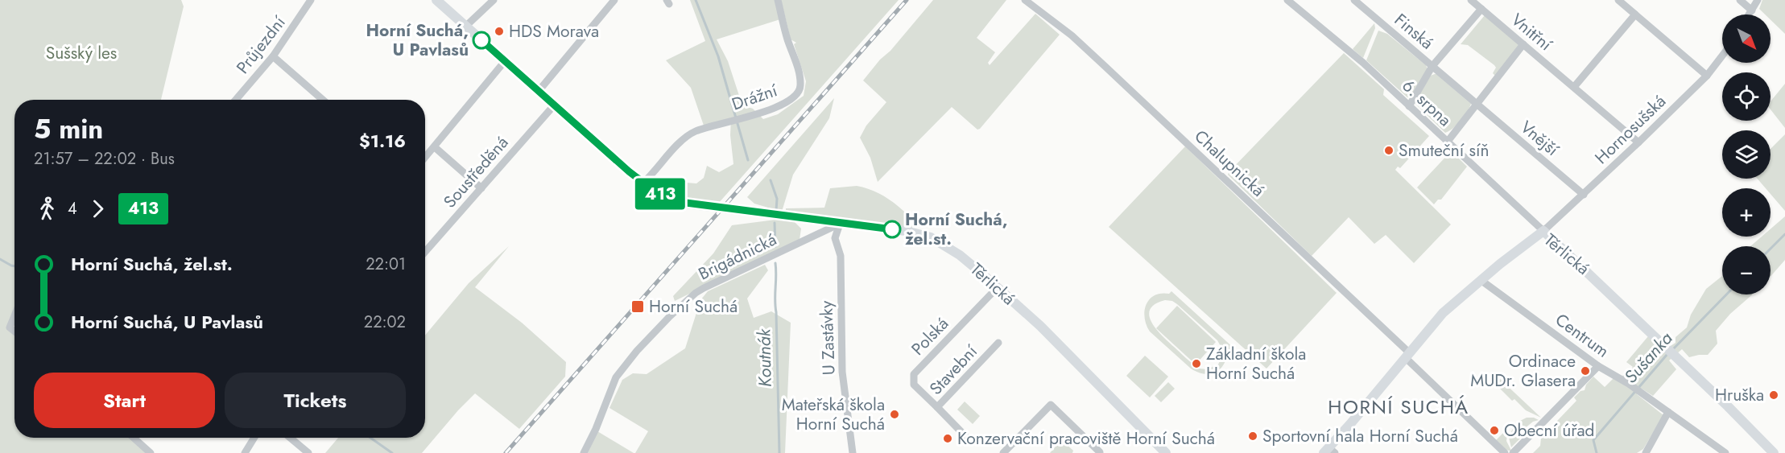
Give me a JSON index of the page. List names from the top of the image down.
{
  "streets": {
    "main road": ["Těrlická"],
    "street": [
      "Finská",
      "Vnitřní",
      "Průjezdní",
      "Drážní",
      "6. srpna",
      "Hornosušská",
      "Vnější",
      "Chalupnická",
      "Soustředěná",
      "Brigádnická",
      "Centrum",
      "Polská",
      "U Zastávky",
      "Stavební"
    ]
  },
  "crossings": [
    ["Finská", "Vnitřní"],
    ["Finská", "6. srpna"],
    ["Finská", "Vnější"],
    ["Vnitřní", "Hornosušská"],
    ["Drážní", "Těrlická"],
    ["6. srpna", "Hornosušská"],
    ["6. srpna", "Těrlická"],
    ["Hornosušská", "Vnější"],
    ["Hornosušská", "Těrlická"],
    ["Chalupnická", "Těrlická"],
    ["Soustředěná", "Těrlická"],
    ["Těrlická", "Brigádnická"],
    ["Těrlická", "Centrum"],
    ["Těrlická", "Polská"],
    ["Těrlická", "U Zastávky"],
    ["Brigádnická", "U Zastávky"],
    ["Polská", "Stavební"]
  ],
  "districts": ["HORNÍ SUCHÁ"],
  "water": ["Sušanka", "Koutnák"],
  "parks": ["Sušský les"],
  "places": {
    "other": [
      "HDS Morava",
      "Horní Suchá, U Pavlasů",
      "Smuteční síň",
      "Horní Suchá, žel.st.",
      "Základní škola Horní Suchá",
      "Ordinace MUDr. Glasera",
      "Hruška",
      "Mateřská škola Horní Suchá",
      "Obecní úřad",
      "Sportovní hala Horní Suchá",
      "Konzervační pracoviště Horní Suchá"
    ],
    "transit": ["Horní Suchá"]
  },
  "lines": ["bus line 413"],
  "north": "bottom right",
  "page": {
    "on_map": "413",
    "map_buttons": ["+", "−"],
    "heading": ["5 min", "21:57 – 22:02 · Bus", "$1.16"],
    "legs": ["4", "413"],
    "list": [
      {
        "name": "Horní Suchá, žel.st.",
        "value": "22:01"
      },
      {
        "name": "Horní Suchá, U Pavlasů",
        "value": "22:02"
      }
    ],
    "buttons": ["Start", "Tickets"]
  }
}
